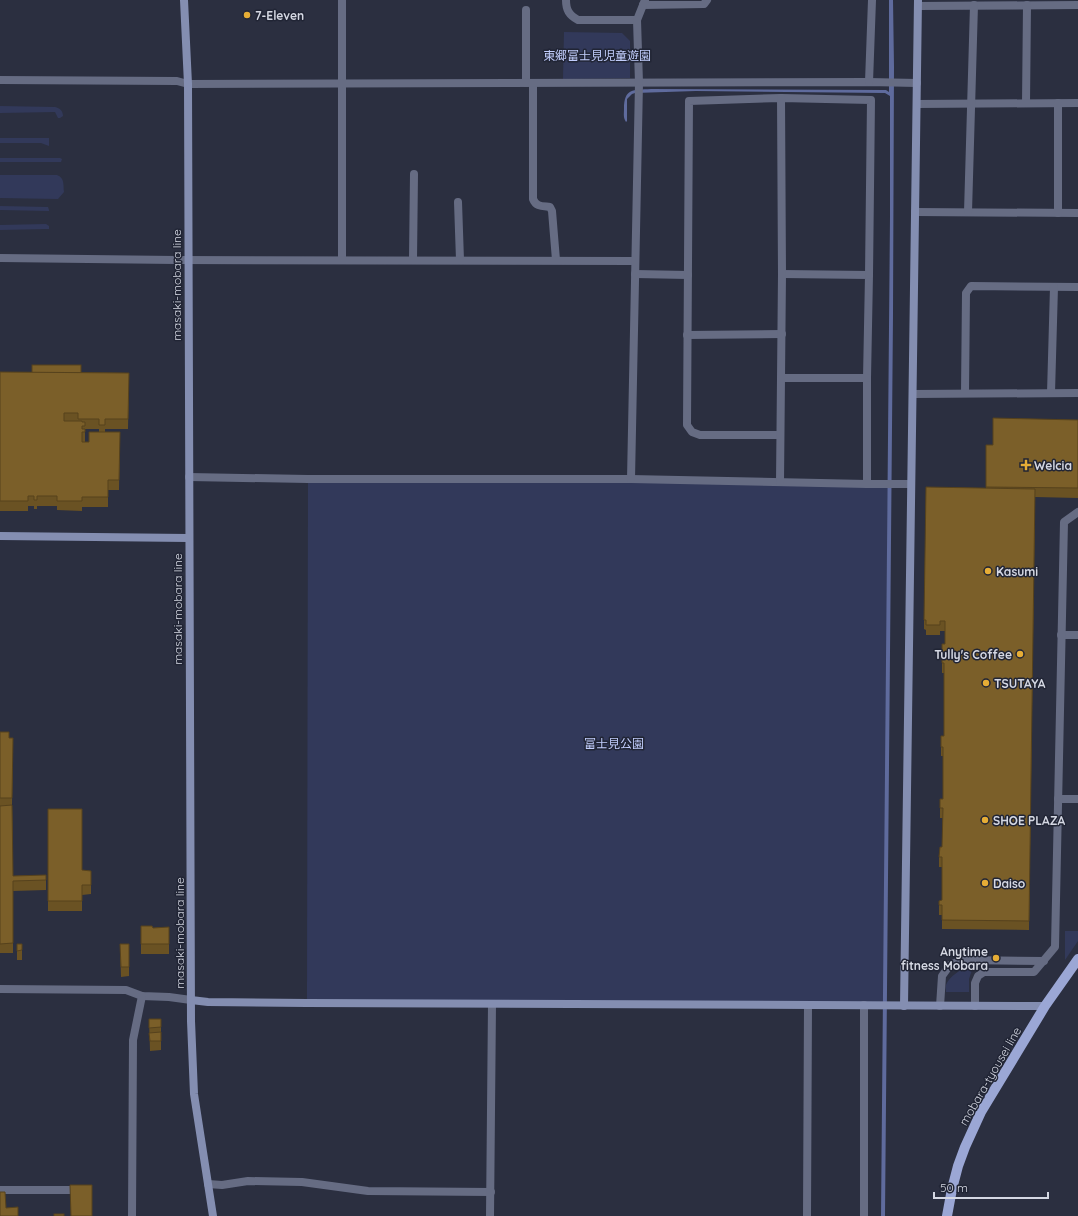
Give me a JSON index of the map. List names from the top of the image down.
{
  "streets": {
    "main road": ["mobara-tyousei line"],
    "street": ["masaki-mobara line"]
  },
  "parks": ["東郷富士見児童遊園", "富士見公園"],
  "places": {
    "other": [
      "7-Eleven",
      "Kasumi",
      "Tully's Coffee",
      "TSUTAYA",
      "SHOE PLAZA",
      "Daiso",
      "Anytime fitness Mobara"
    ],
    "health": ["Welcia"]
  },
  "scale_bar": "50 m"
}
